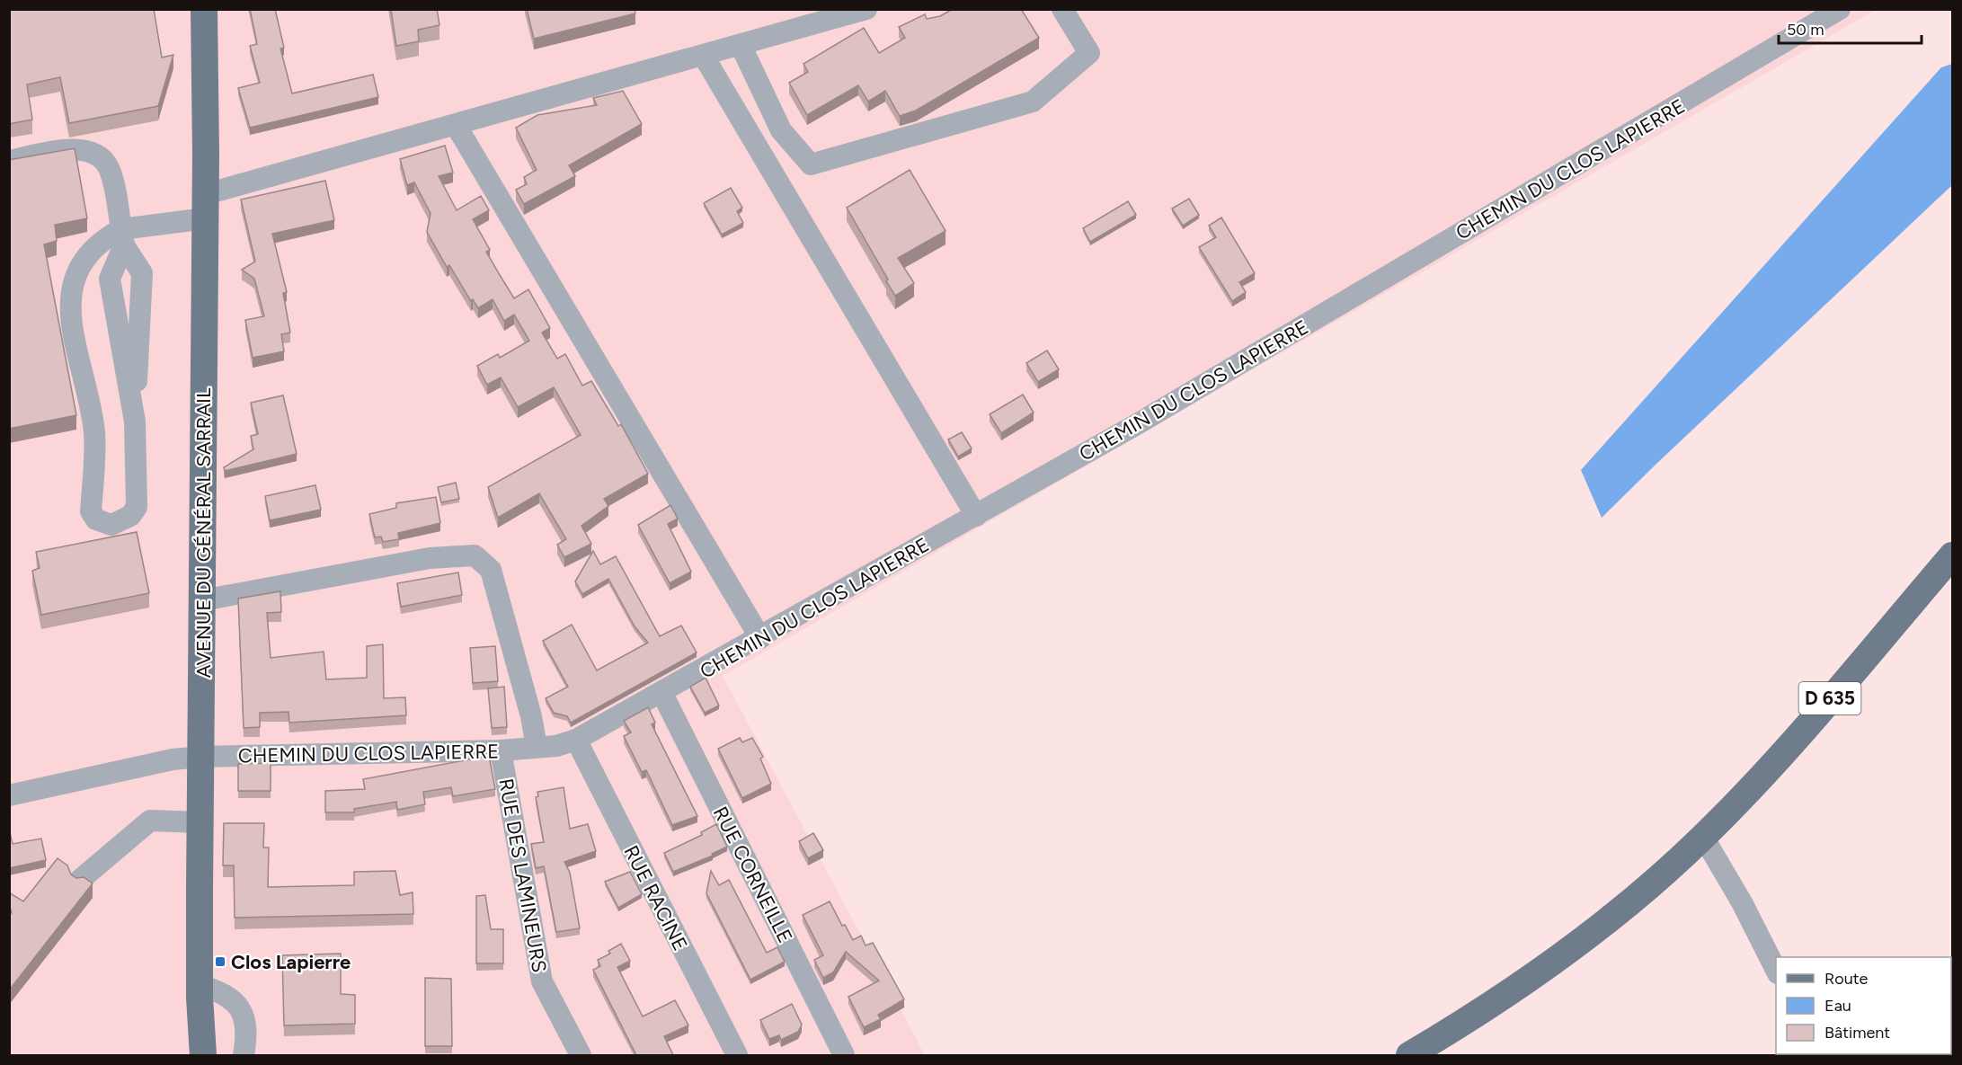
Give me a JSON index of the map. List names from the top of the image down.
{
  "streets": {
    "main road": ["AVENUE DU GÉNÉRAL SARRAIL", "D 635"],
    "street": [
      "CHEMIN DU CLOS LAPIERRE",
      "RUE CORNEILLE",
      "RUE DES LAMINEURS",
      "RUE RACINE"
    ]
  },
  "crossings": [
    ["CHEMIN DU CLOS LAPIERRE", "AVENUE DU GÉNÉRAL SARRAIL"],
    ["CHEMIN DU CLOS LAPIERRE", "RUE CORNEILLE"],
    ["CHEMIN DU CLOS LAPIERRE", "RUE DES LAMINEURS"],
    ["CHEMIN DU CLOS LAPIERRE", "RUE RACINE"]
  ],
  "places": {
    "transit": ["Clos Lapierre"]
  },
  "legend": ["Route", "Eau", "Bâtiment"],
  "scale_bar": "50 m"
}
